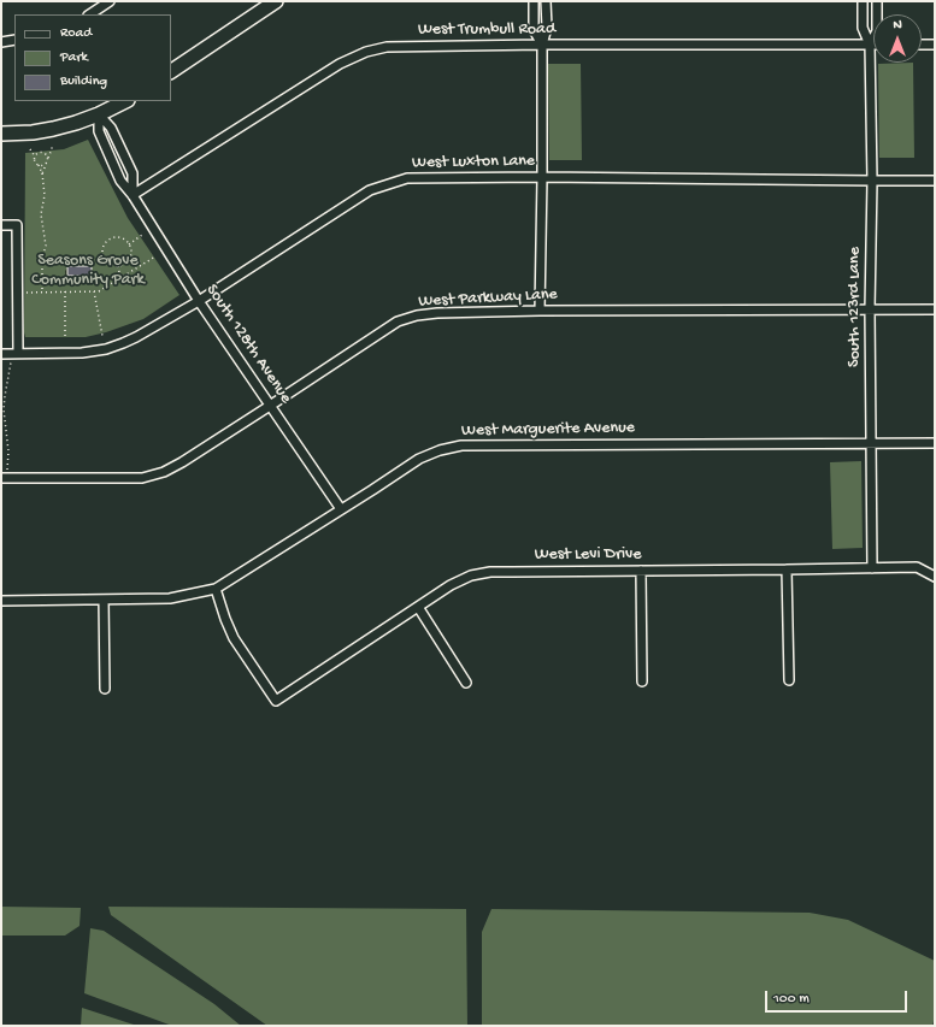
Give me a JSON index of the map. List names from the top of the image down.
{
  "streets": {
    "street": [
      "West Trumbull Road",
      "West Luxton Lane",
      "West Parkway Lane",
      "South 123rd Lane",
      "South 128th Avenue",
      "West Marguerite Avenue",
      "West Levi Drive"
    ]
  },
  "crossings": [
    ["West Trumbull Road", "South 123rd Lane"],
    ["West Trumbull Road", "South 128th Avenue"],
    ["West Luxton Lane", "South 123rd Lane"],
    ["West Luxton Lane", "South 128th Avenue"],
    ["West Parkway Lane", "South 123rd Lane"],
    ["West Parkway Lane", "South 128th Avenue"],
    ["South 123rd Lane", "West Marguerite Avenue"],
    ["South 123rd Lane", "West Levi Drive"],
    ["South 128th Avenue", "West Marguerite Avenue"],
    ["West Marguerite Avenue", "West Levi Drive"]
  ],
  "parks": ["Seasons Grove Community Park"],
  "legend": ["Road", "Park", "Building"],
  "scale_bar": "100 m",
  "north": "top"
}
